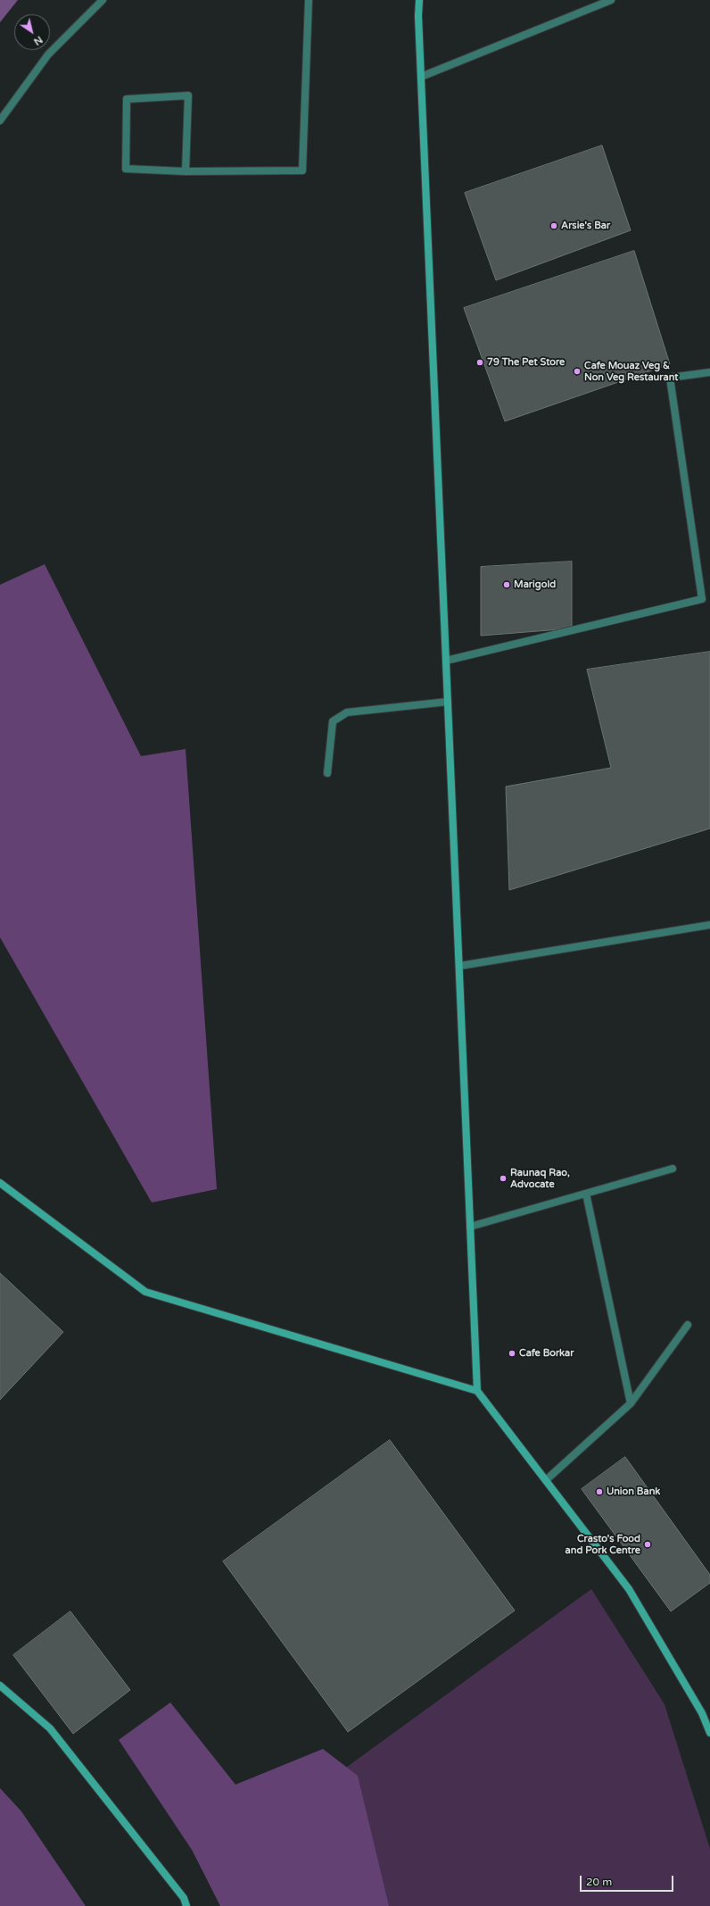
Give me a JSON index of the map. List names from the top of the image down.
{
  "places": [
    "Arsie's Bar",
    "79 The Pet Store",
    "Cafe Mouaz Veg & Non Veg Restaurant",
    "Marigold",
    "Raunaq Rao, Advocate",
    "Cafe Borkar",
    "Union Bank",
    "Crasto's Food and Pork Centre"
  ],
  "scale_bar": "20 m",
  "north": "bottom right"
}
